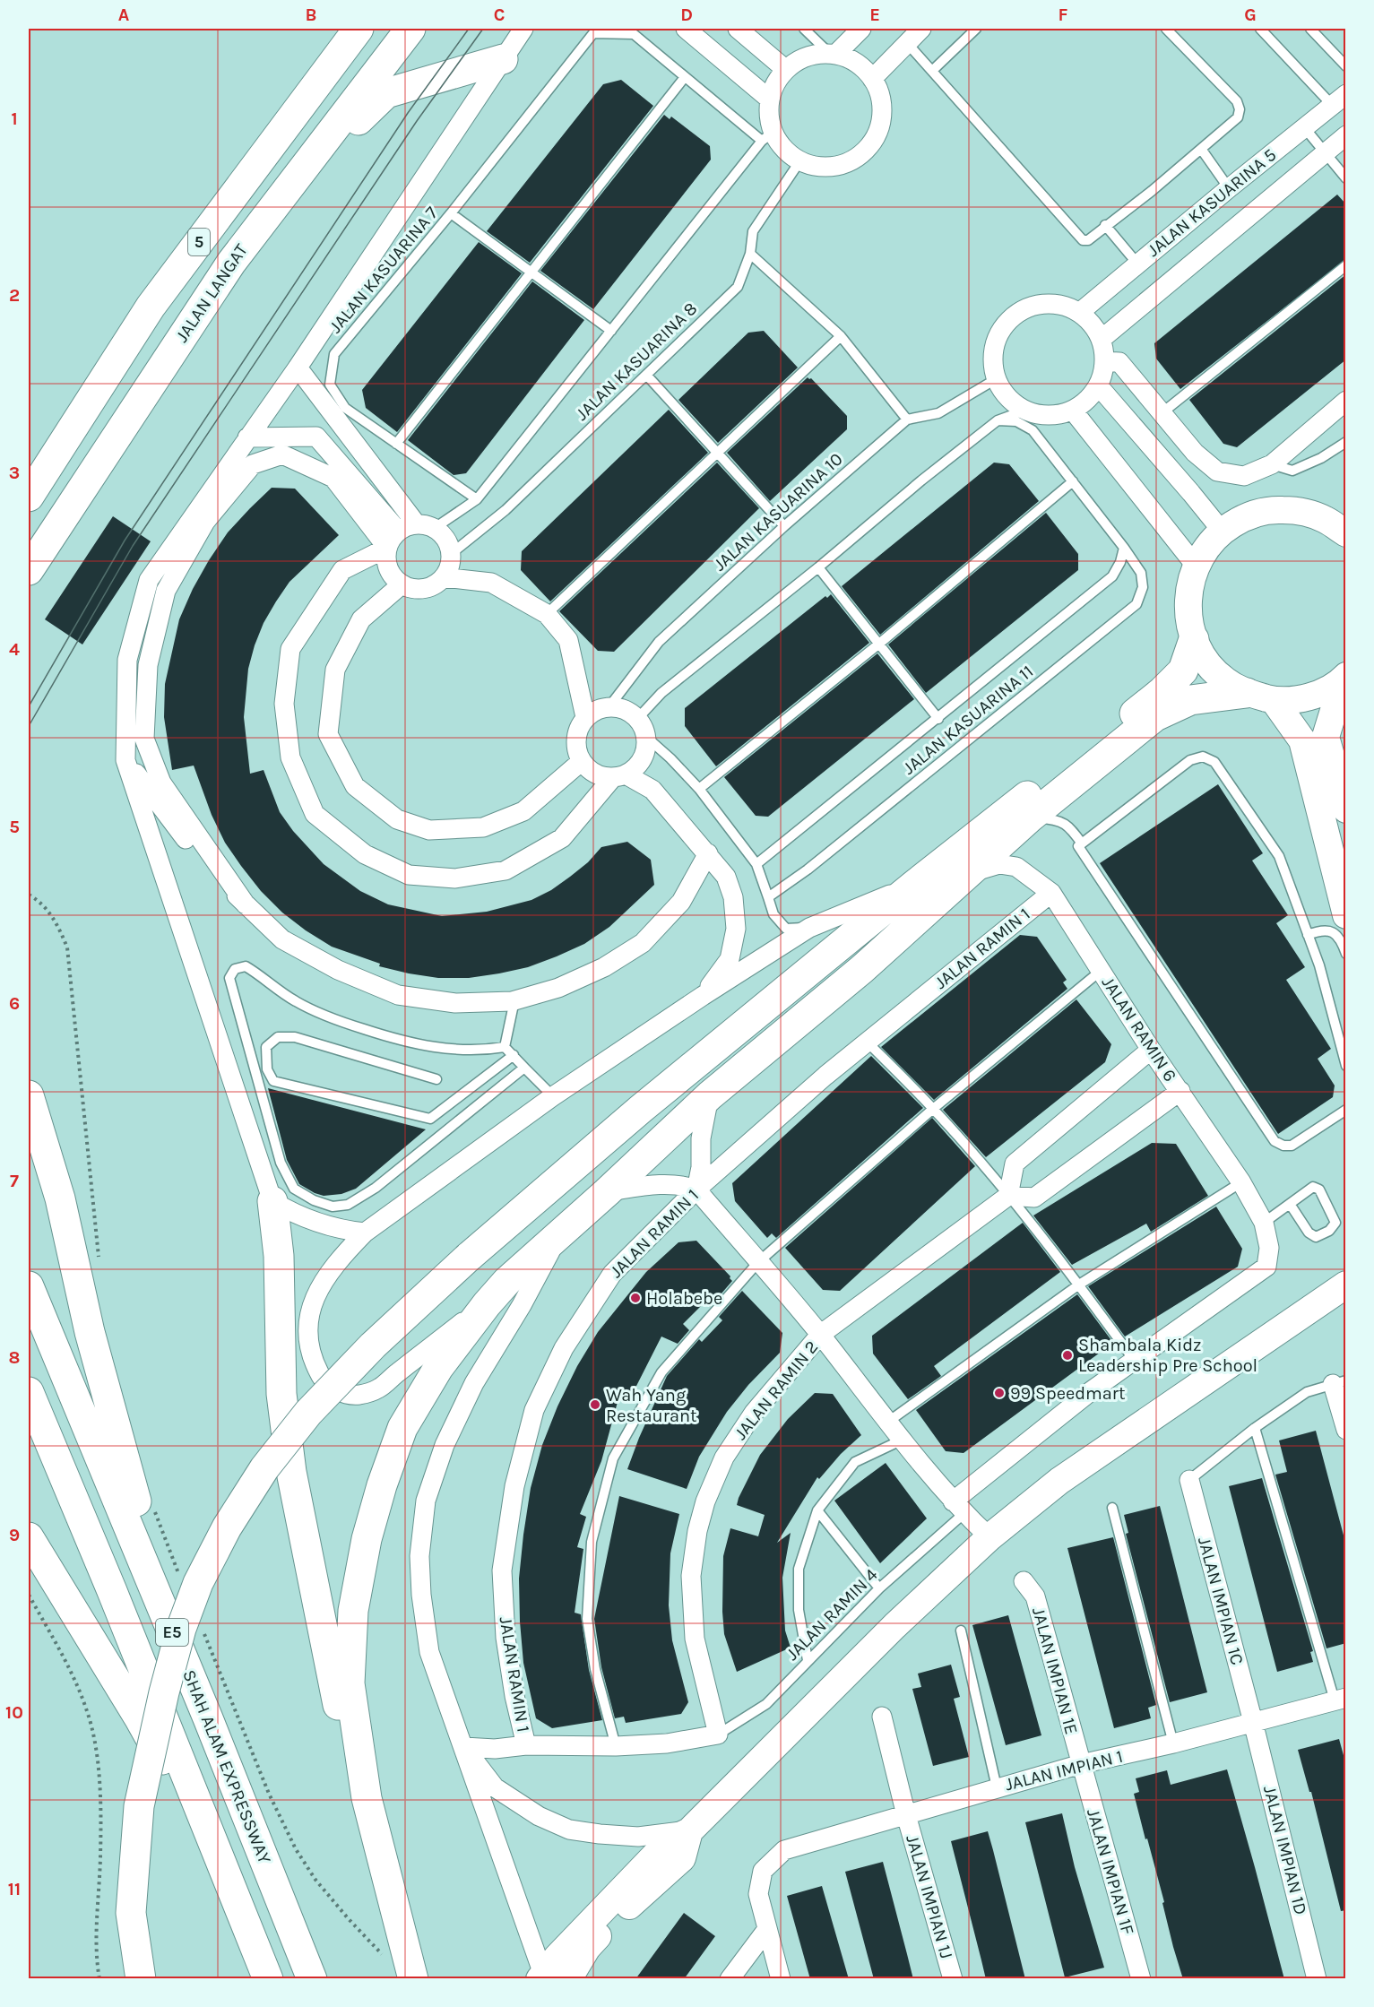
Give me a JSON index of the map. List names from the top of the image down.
{
  "streets": {
    "highway": [
      "5",
      "JALAN LANGAT",
      "E5",
      "SHAH ALAM EXPRESSWAY"
    ],
    "street": [
      "JALAN KASUARINA 5",
      "JALAN RAMIN 1",
      "JALAN RAMIN 6",
      "JALAN RAMIN 2",
      "JALAN IMPIAN 1C",
      "JALAN IMPIAN 1E",
      "JALAN IMPIAN 1",
      "JALAN IMPIAN 1D",
      "JALAN IMPIAN 1F",
      "JALAN IMPIAN 1J"
    ],
    "lane": [
      "JALAN KASUARINA 7",
      "JALAN KASUARINA 8",
      "JALAN KASUARINA 10",
      "JALAN KASUARINA 11",
      "JALAN RAMIN 4"
    ]
  },
  "crossings": [
    ["JALAN KASUARINA 5", "JALAN KASUARINA 10"],
    ["JALAN KASUARINA 7", "JALAN KASUARINA 8"],
    ["JALAN RAMIN 1", "JALAN RAMIN 6"],
    ["JALAN RAMIN 2", "JALAN RAMIN 4"],
    ["JALAN IMPIAN 1C", "JALAN IMPIAN 1"],
    ["JALAN IMPIAN 1C", "JALAN IMPIAN 1D"],
    ["JALAN IMPIAN 1E", "JALAN IMPIAN 1"],
    ["JALAN IMPIAN 1E", "JALAN IMPIAN 1F"],
    ["JALAN IMPIAN 1", "JALAN IMPIAN 1D"],
    ["JALAN IMPIAN 1", "JALAN IMPIAN 1F"],
    ["JALAN IMPIAN 1", "JALAN IMPIAN 1J"]
  ],
  "places": [
    "Holabebe",
    "Shambala Kidz Leadership Pre School",
    "99 Speedmart",
    "Wah Yang Restaurant"
  ],
  "grid": {
    "columns": [
      "A",
      "B",
      "C",
      "D",
      "E",
      "F",
      "G"
    ],
    "rows": [
      "1",
      "2",
      "3",
      "4",
      "5",
      "6",
      "7",
      "8",
      "9",
      "10",
      "11"
    ]
  }
}
